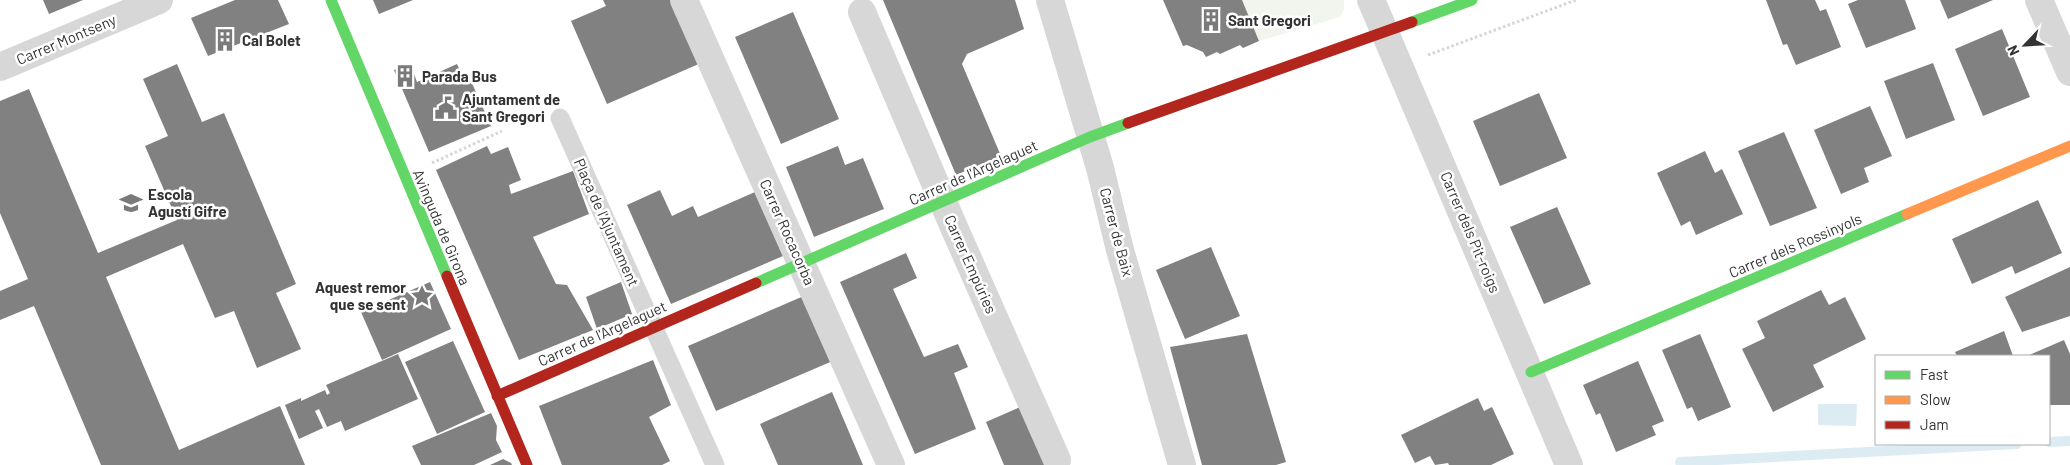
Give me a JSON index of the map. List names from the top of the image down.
{
  "streets": {
    "street": [
      "Carrer Montseny",
      "Carrer de l'Argelaguet",
      "Avinguda de Girona",
      "Carrer Rocacorba",
      "Carrer de Baix",
      "Carrer dels Pit-roigs",
      "Carrer dels Rossinyols",
      "Carrer Empúries"
    ],
    "lane": ["Plaça de l'Ajuntament"]
  },
  "crossings": [
    ["Carrer de l'Argelaguet", "Plaça de l'Ajuntament"],
    ["Carrer de l'Argelaguet", "Avinguda de Girona"],
    ["Carrer de l'Argelaguet", "Carrer Rocacorba"],
    ["Carrer de l'Argelaguet", "Carrer de Baix"],
    ["Carrer de l'Argelaguet", "Carrer dels Pit-roigs"],
    ["Carrer de l'Argelaguet", "Carrer Empúries"],
    ["Carrer dels Pit-roigs", "Carrer dels Rossinyols"]
  ],
  "places": {
    "building": ["Sant Gregori", "Cal Bolet", "Parada Bus"],
    "public building": ["Ajuntament de Sant Gregori"],
    "school or university": ["Escola Agustí Gifre"],
    "place": ["Aquest remor que se sent"]
  },
  "legend": ["Fast", "Slow", "Jam"],
  "north": "bottom left"
}
